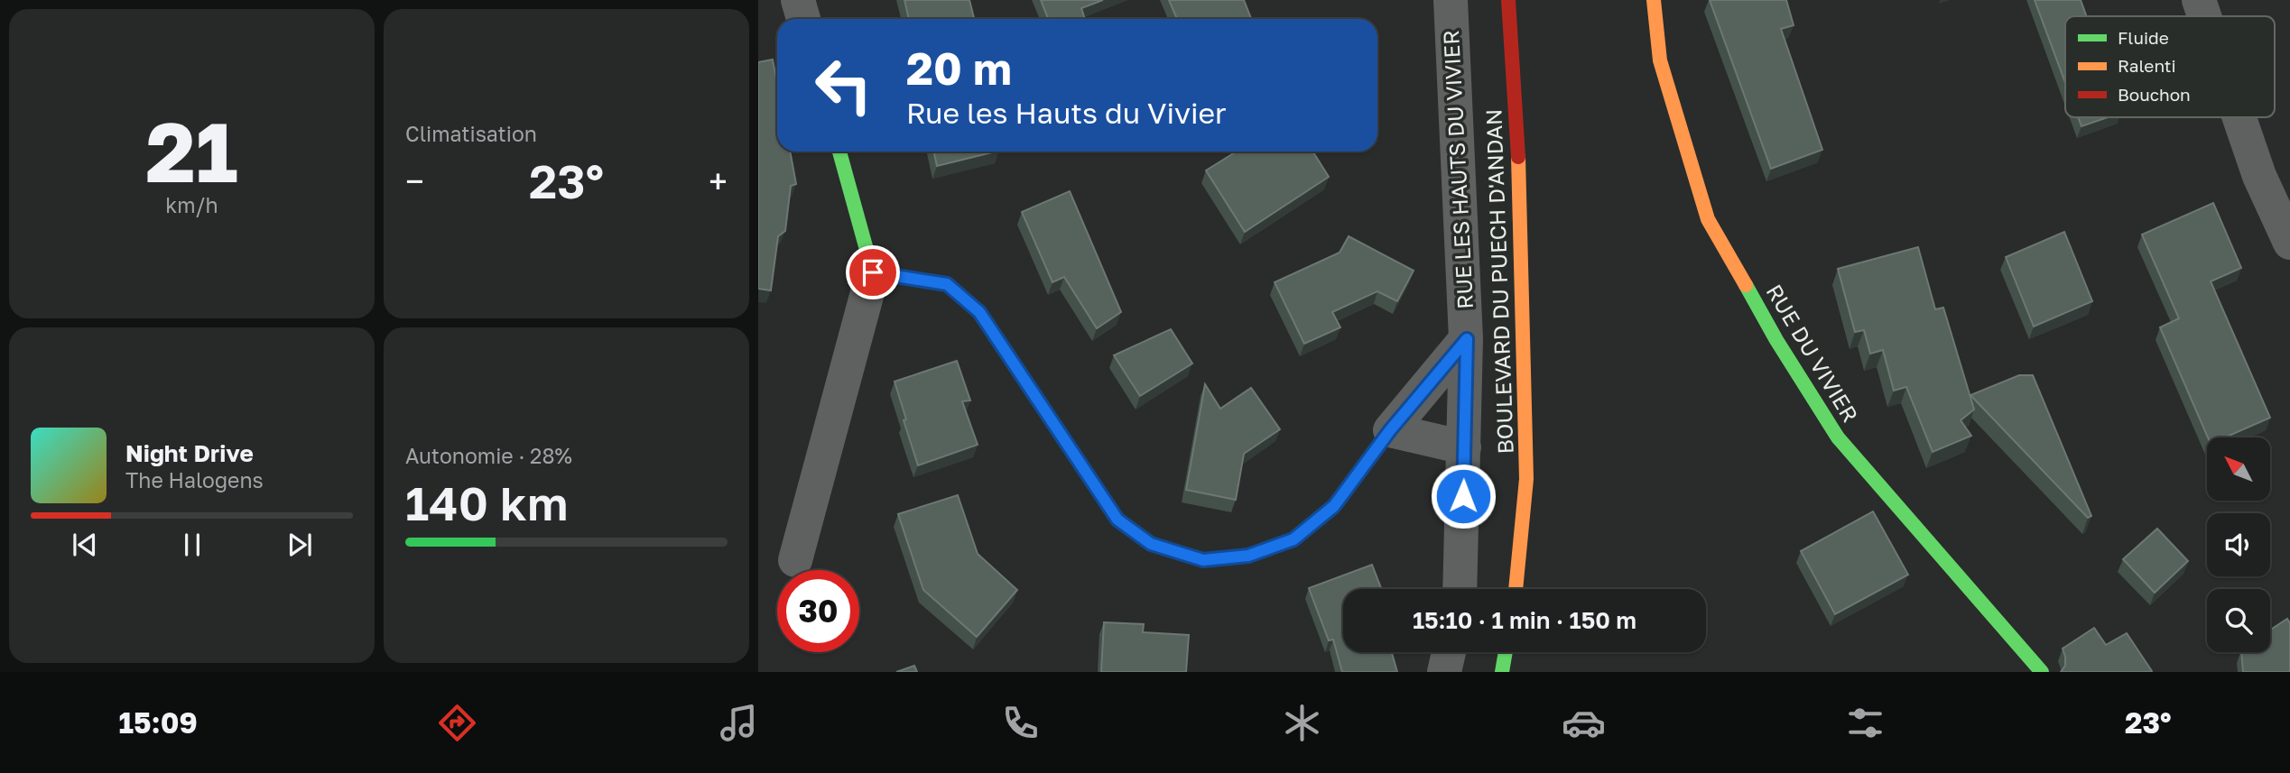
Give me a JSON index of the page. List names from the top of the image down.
{
  "streets": {
    "street": ["RUE LES HAUTS DU VIVIER", "BOULEVARD DU PUECH D'ANDAN", "RUE DU VIVIER"]
  },
  "legend": ["Fluide", "Ralenti", "Bouchon"],
  "north": "top left",
  "page": {
    "tile": [
      ["21", "km/h"],
      "Climatisation",
      ["Autonomie · 28%", "140 km"]
    ],
    "turn": ["20 m", "Rue les Hauts du Vivier"],
    "heat": ["−", "23°", "+"],
    "song": ["Night Drive", "The Halogens"],
    "limit": "30",
    "trip": "15:10 · 1 min · 150 m",
    "tabs": ["15:09", "23°"]
  }
}
